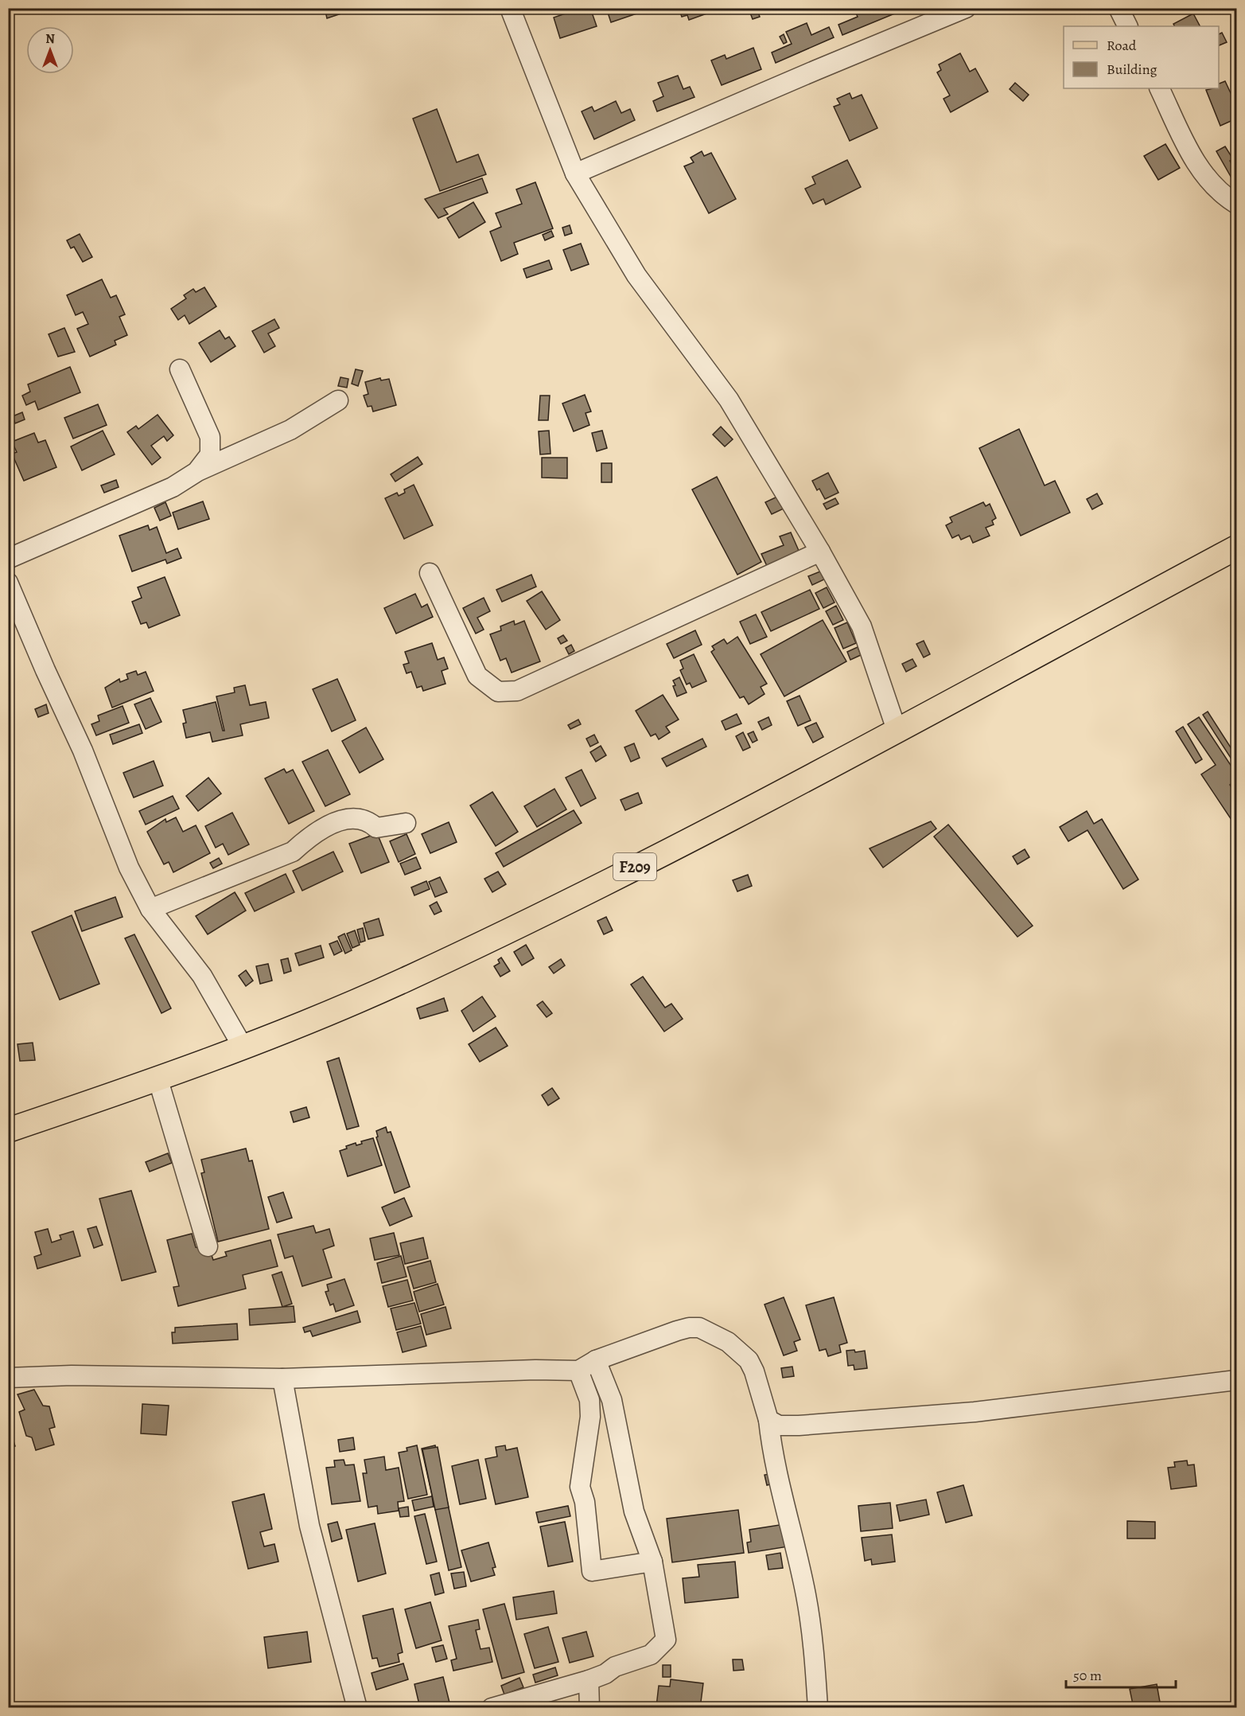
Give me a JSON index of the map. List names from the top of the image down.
{
  "streets": {
    "main road": ["F209"]
  },
  "legend": ["Road", "Building"],
  "scale_bar": "50 m",
  "north": "top"
}
